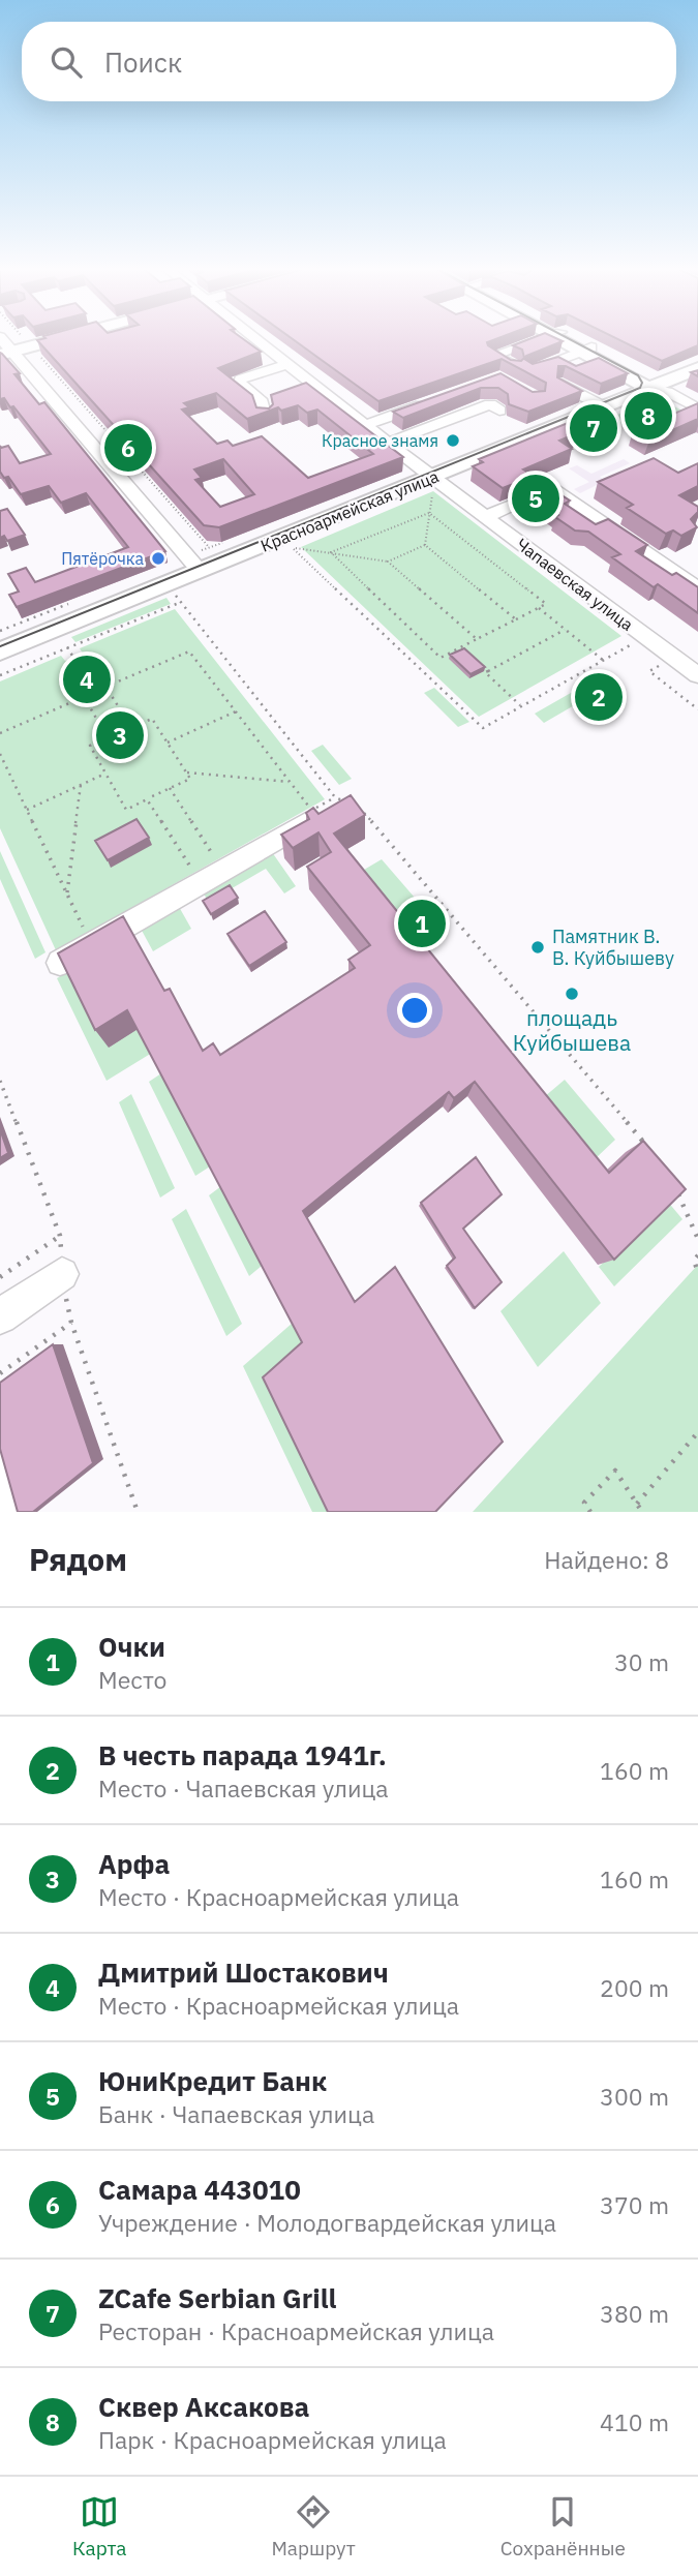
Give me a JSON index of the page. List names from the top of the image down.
{
  "streets": {
    "main road": ["Красноармейская улица"],
    "street": ["Чапаевская улица"]
  },
  "crossings": [
    ["Красноармейская улица", "Чапаевская улица"]
  ],
  "places": [
    "Красное знамя",
    "Пятёрочка",
    "Памятник В. В. Куйбышеву",
    "площадь Куйбышева"
  ],
  "page": {
    "search": "Поиск",
    "pins": [
      "8",
      "7",
      "6",
      "5",
      "4",
      "2",
      "3",
      "1"
    ],
    "heading": ["Рядом", "Найдено: 8"],
    "list": [
      {
        "mark": "1",
        "name": "Очки",
        "note": "Место",
        "value": "30 m"
      },
      {
        "mark": "2",
        "name": "В честь парада 1941г.",
        "note": "Место · Чапаевская улица",
        "value": "160 m"
      },
      {
        "mark": "3",
        "name": "Арфа",
        "note": "Место · Красноармейская улица",
        "value": "160 m"
      },
      {
        "mark": "4",
        "name": "Дмитрий Шостакович",
        "note": "Место · Красноармейская улица",
        "value": "200 m"
      },
      {
        "mark": "5",
        "name": "ЮниКредит Банк",
        "note": "Банк · Чапаевская улица",
        "value": "300 m"
      },
      {
        "mark": "6",
        "name": "Самара 443010",
        "note": "Учреждение · Молодогвардейская улица",
        "value": "370 m"
      },
      {
        "mark": "7",
        "name": "ZCafe Serbian Grill",
        "note": "Ресторан · Красноармейская улица",
        "value": "380 m"
      },
      {
        "mark": "8",
        "name": "Сквер Аксакова",
        "note": "Парк · Красноармейская улица",
        "value": "410 m"
      }
    ],
    "nav": ["Карта", "Маршрут", "Сохранённые"]
  }
}
